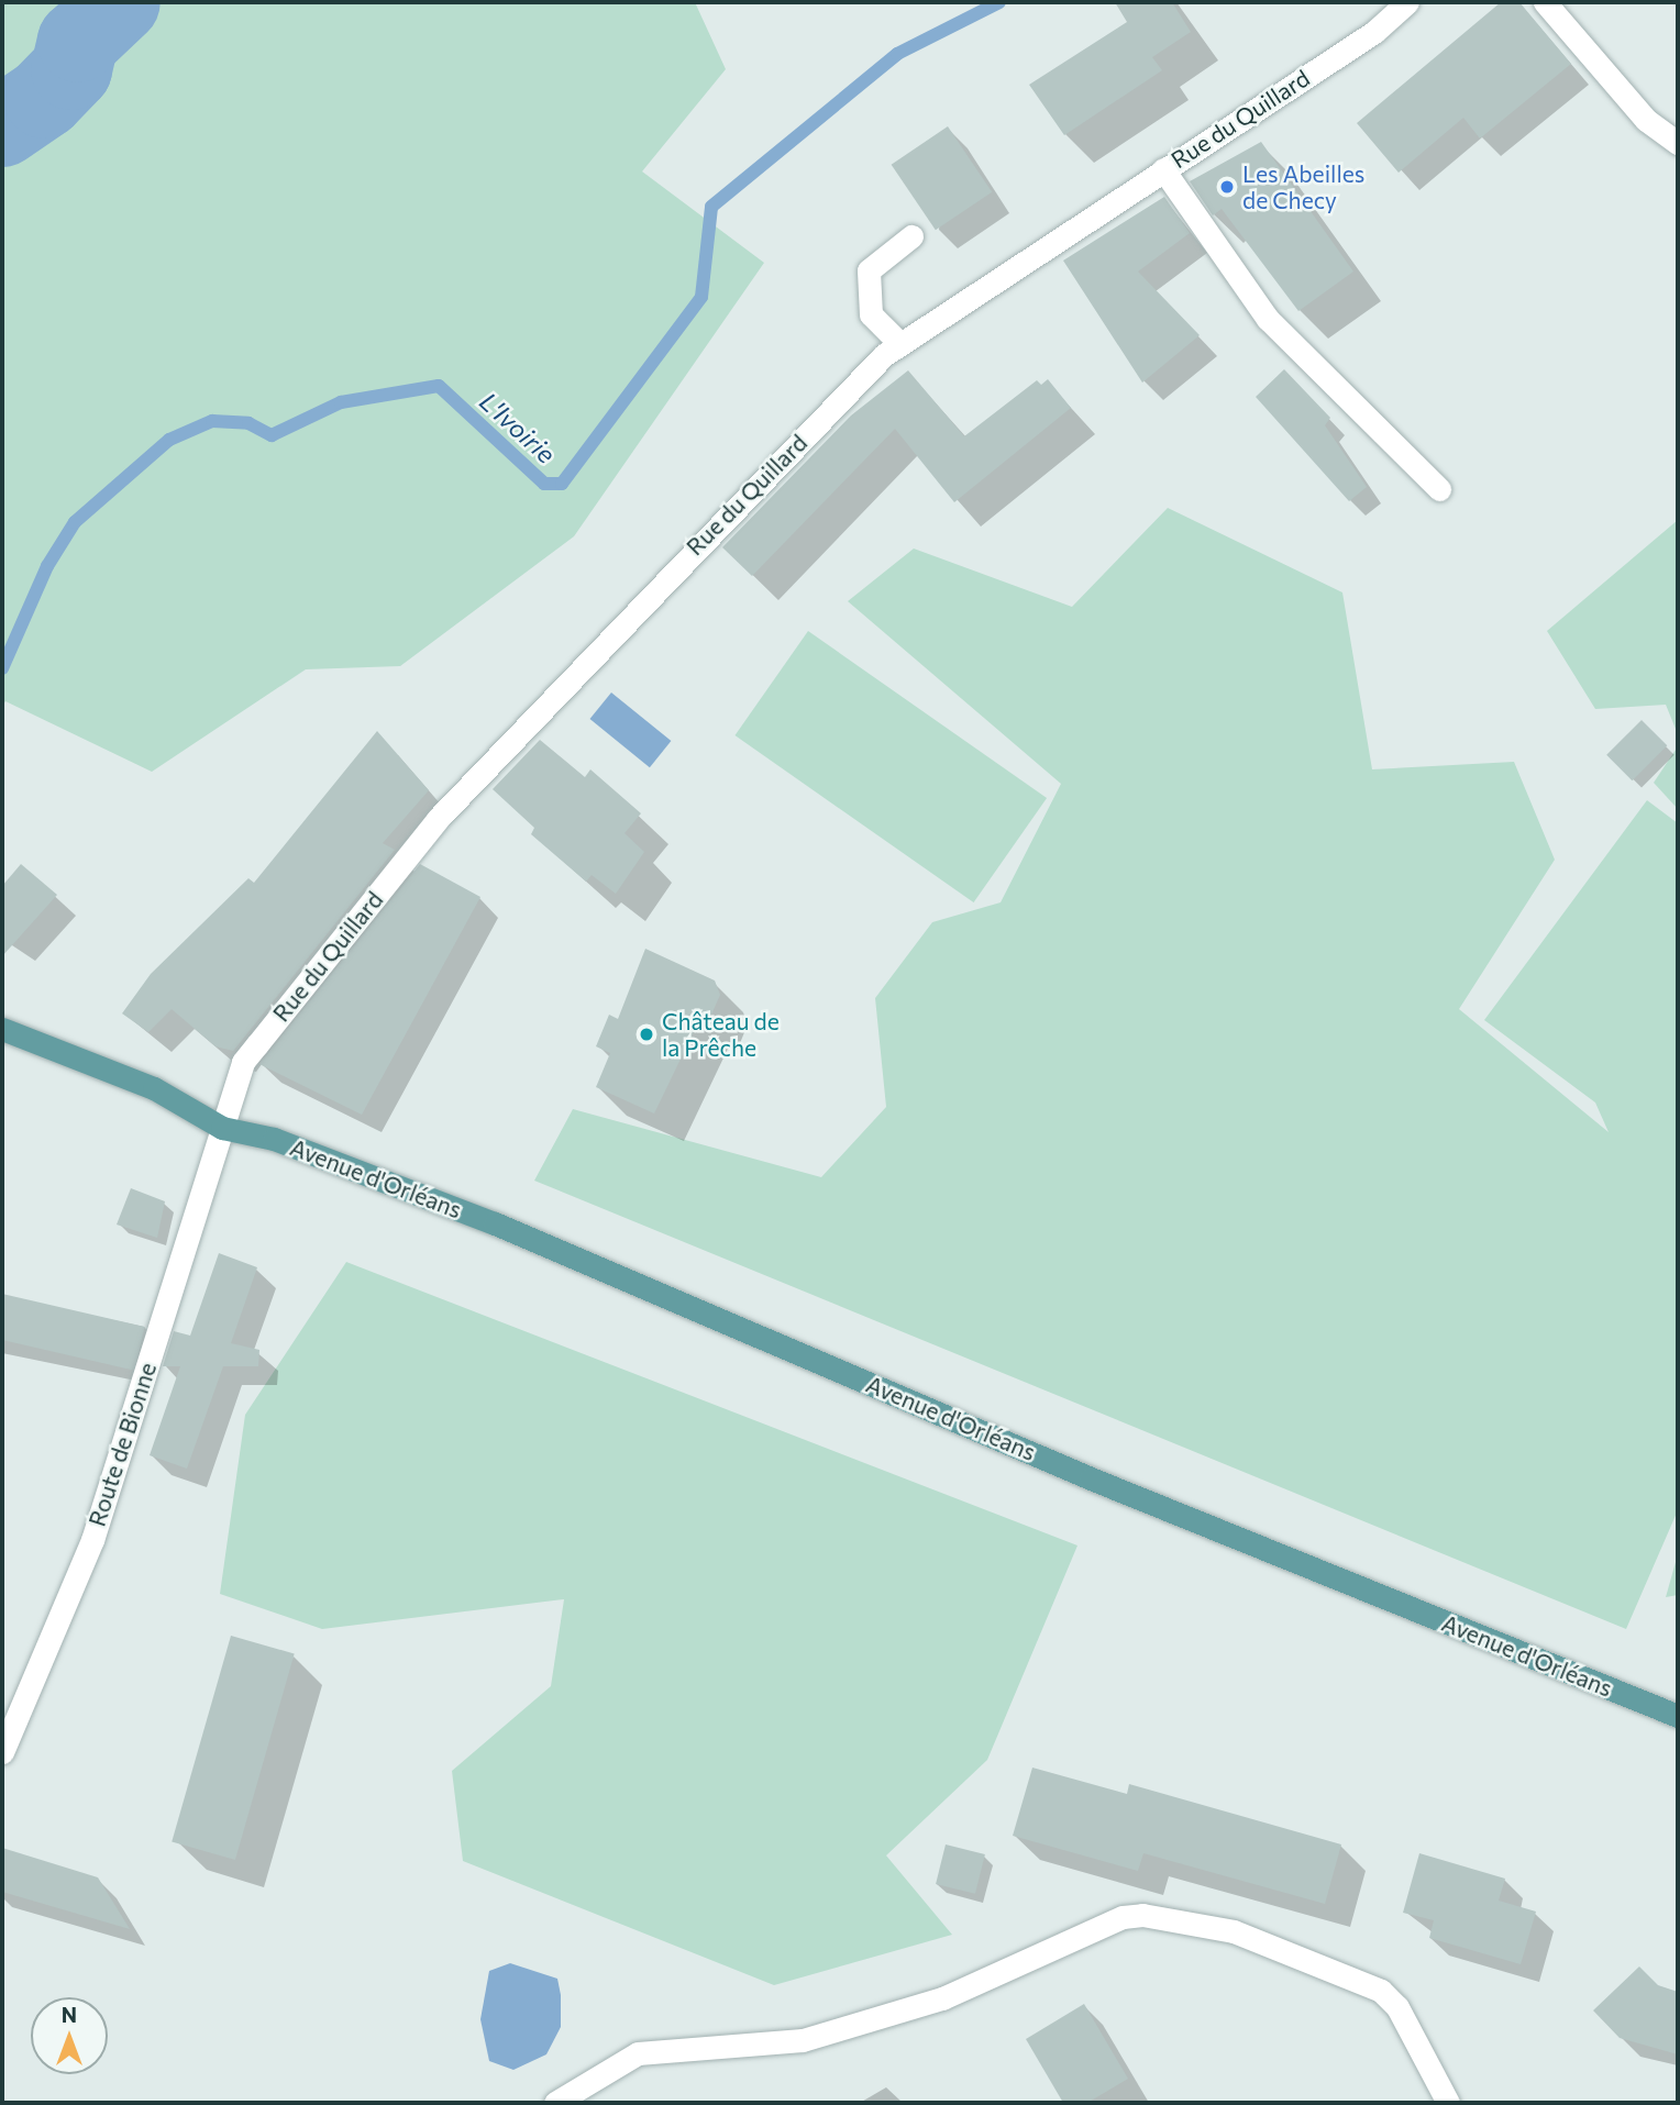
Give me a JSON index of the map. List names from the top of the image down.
{
  "streets": {
    "main road": ["Avenue d'Orléans"],
    "street": ["Rue du Quillard", "Route de Bionne"]
  },
  "crossings": [
    ["Rue du Quillard", "Avenue d'Orléans"],
    ["Rue du Quillard", "Route de Bionne"],
    ["Avenue d'Orléans", "Route de Bionne"]
  ],
  "water": ["L'Ivoirie"],
  "places": ["Les Abeilles de Checy", "Château de la Prêche"],
  "north": "top"
}
